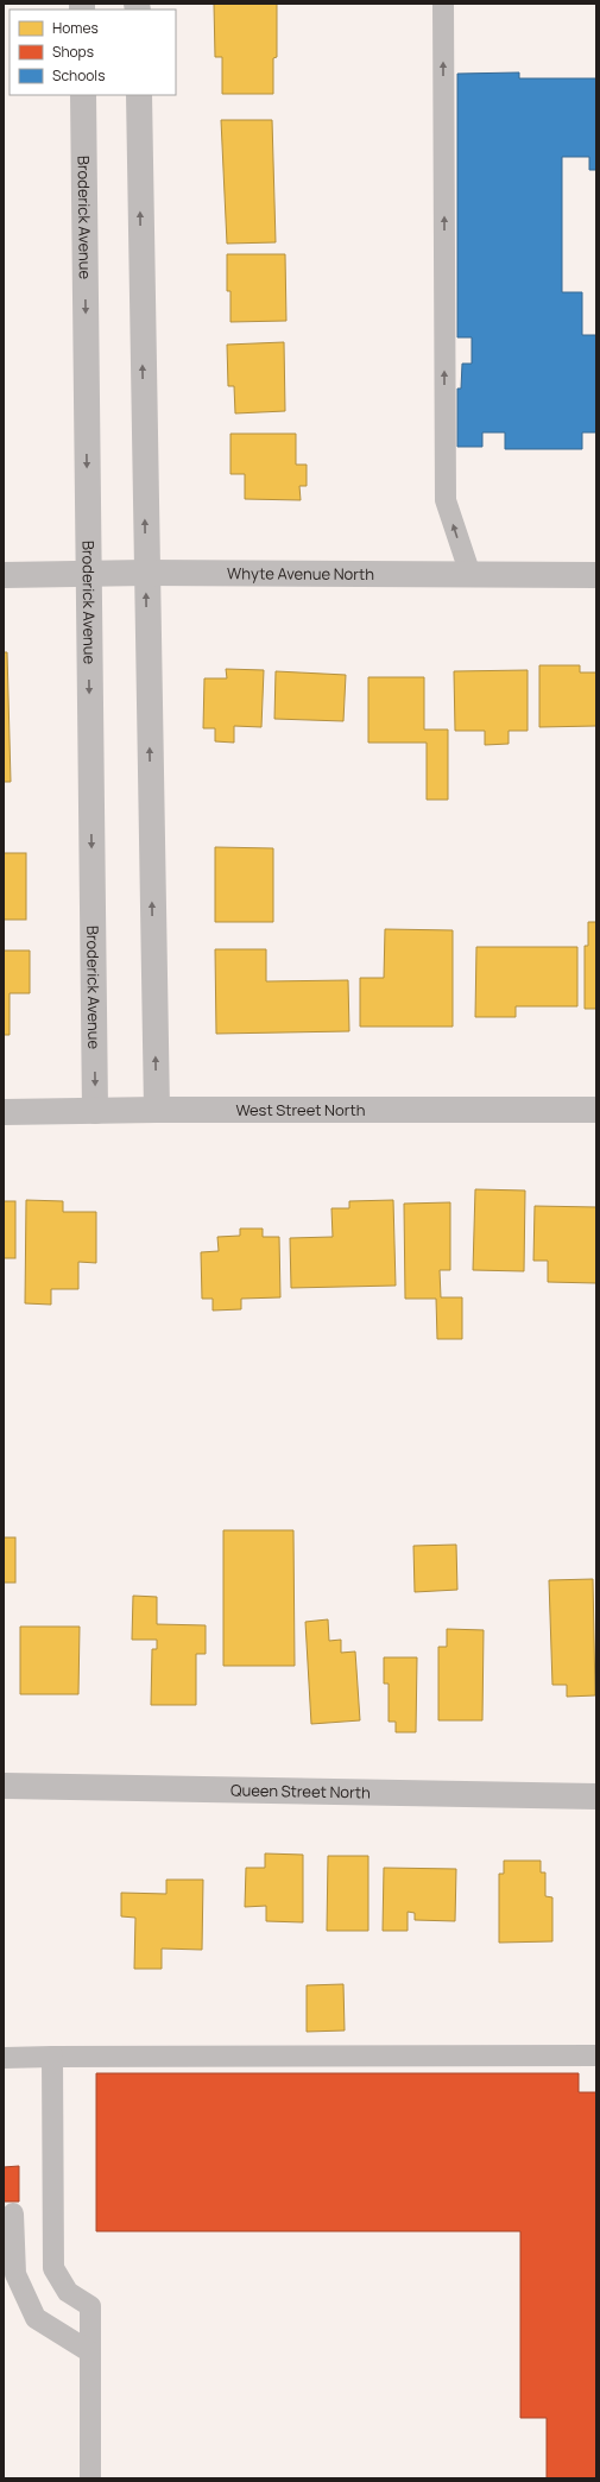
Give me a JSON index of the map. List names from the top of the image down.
{
  "streets": {
    "street": [
      "Broderick Avenue",
      "Whyte Avenue North",
      "West Street North",
      "Queen Street North"
    ]
  },
  "crossings": [
    ["Broderick Avenue", "Whyte Avenue North"],
    ["Broderick Avenue", "West Street North"]
  ],
  "legend": ["Homes", "Shops", "Schools"]
}
